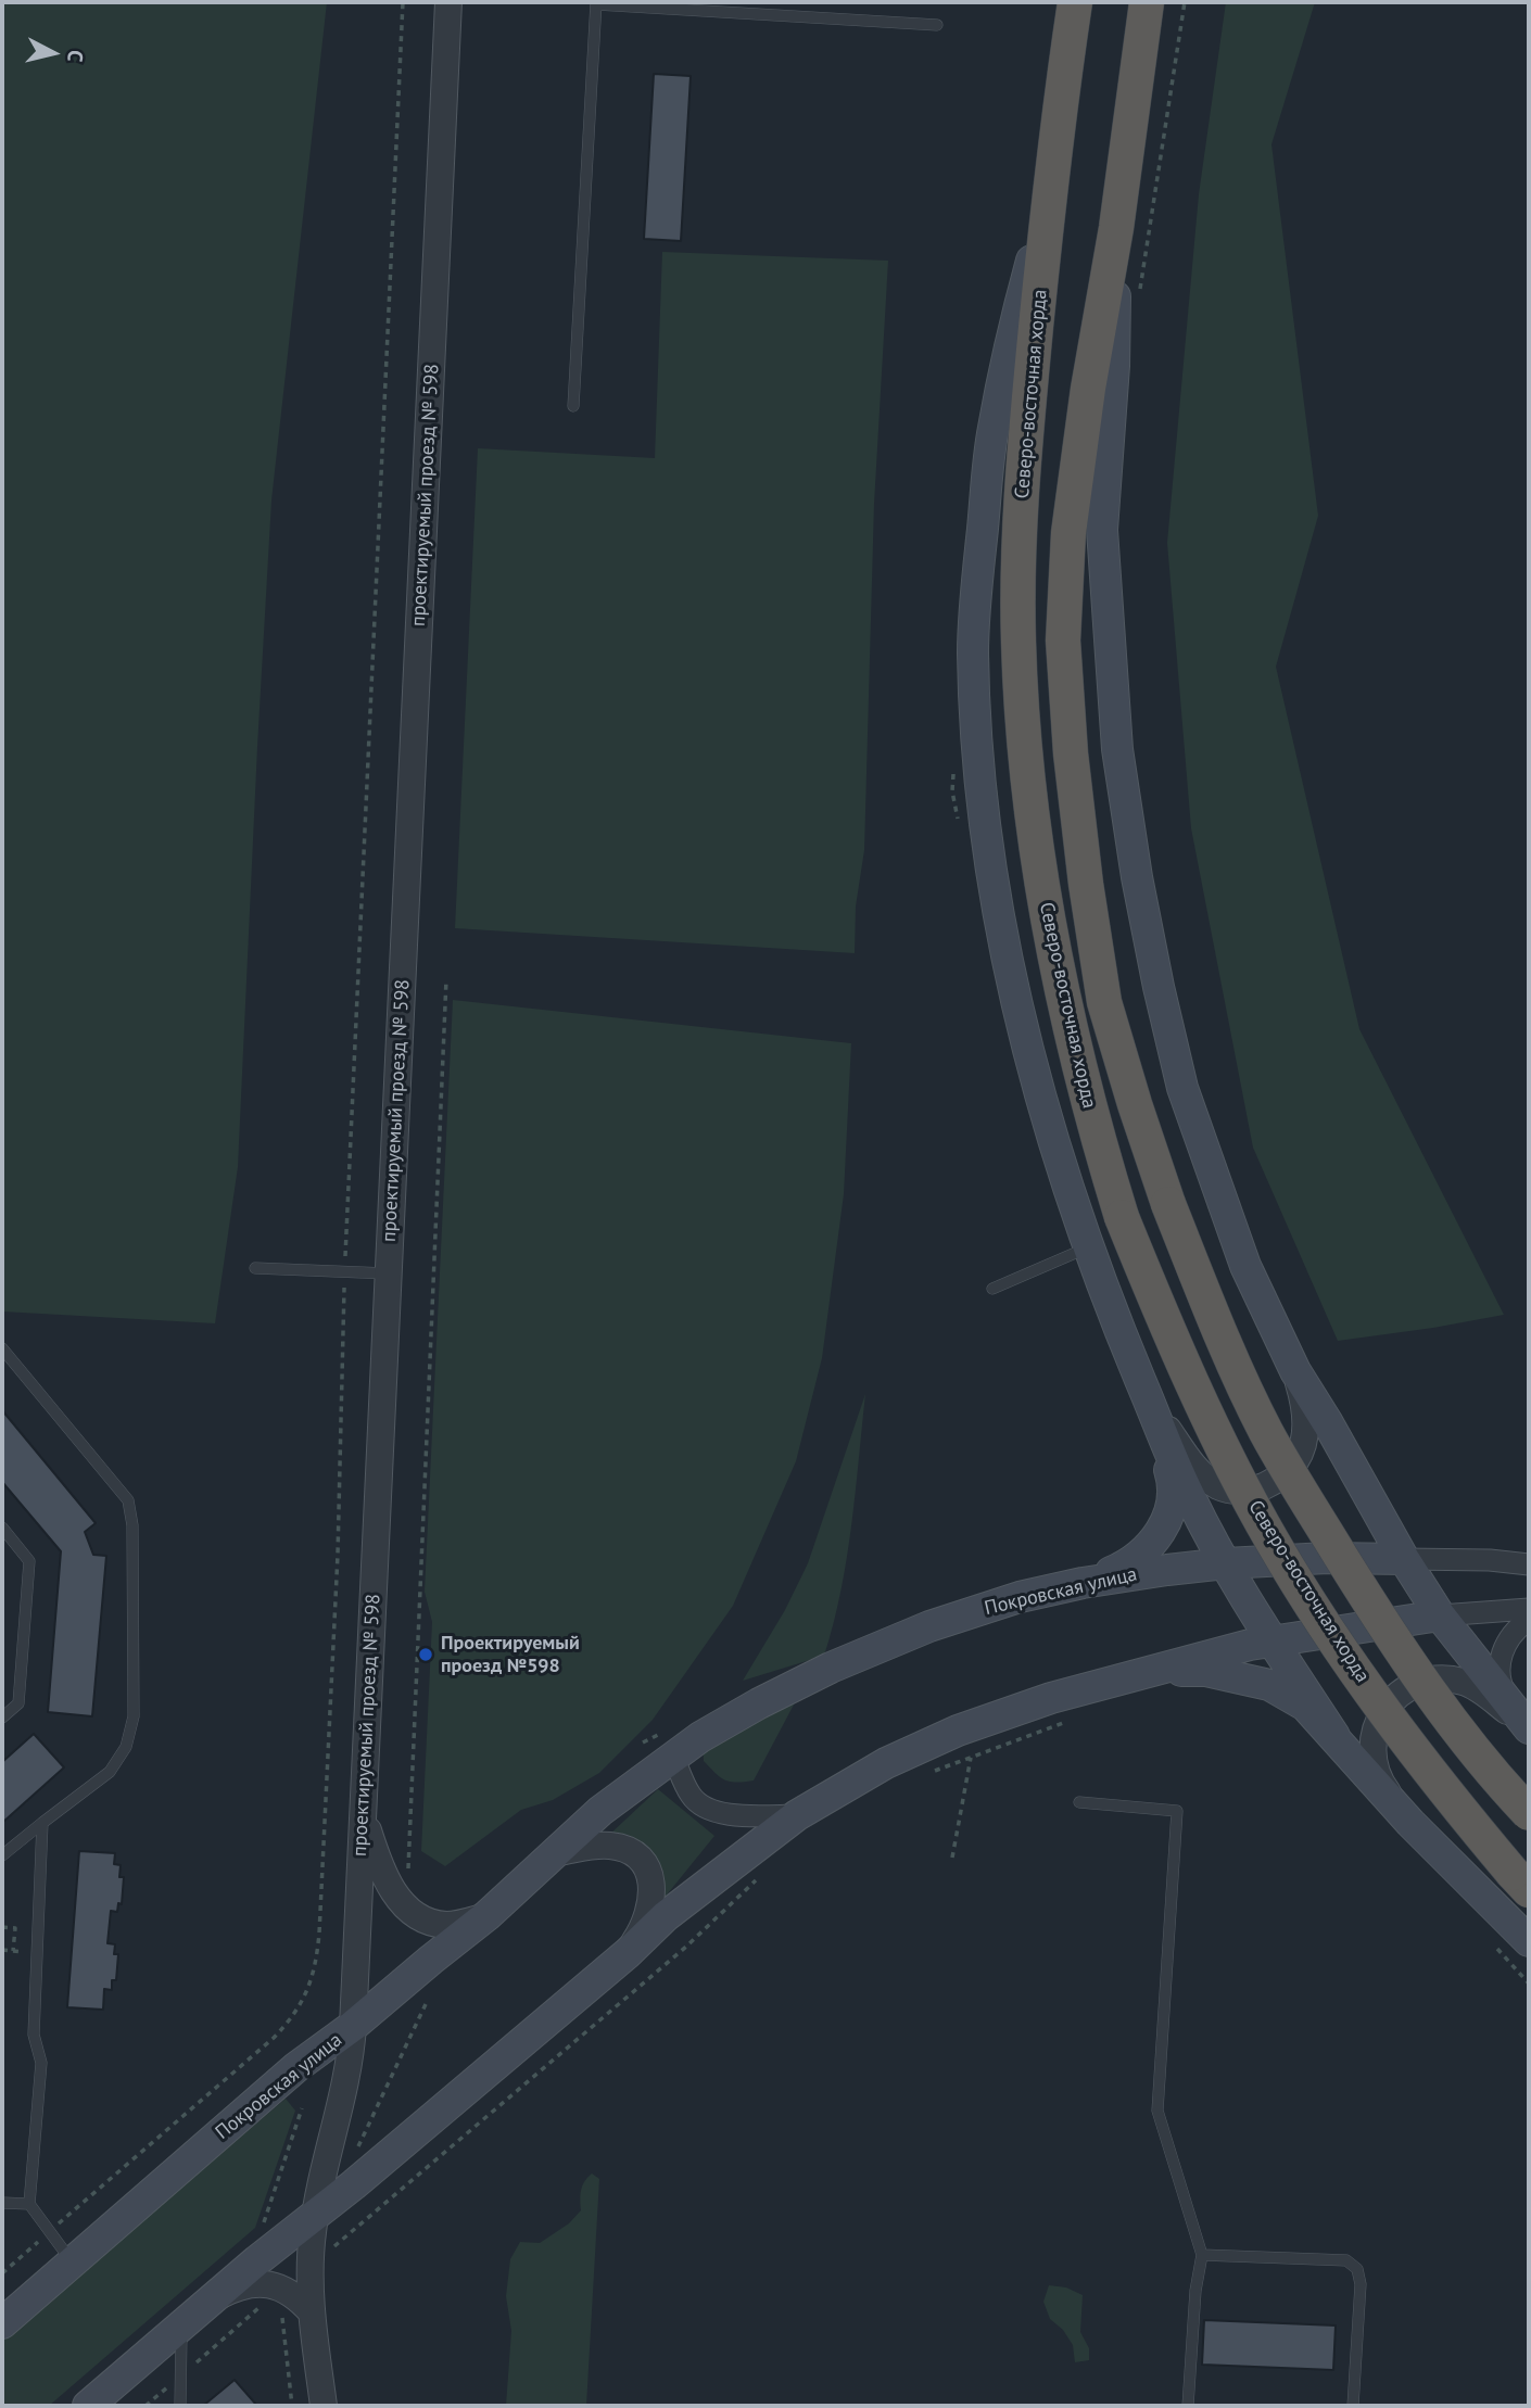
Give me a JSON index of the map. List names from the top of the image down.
{
  "streets": {
    "highway": ["Северо-восточная хорда"],
    "main road": ["Покровская улица"],
    "street": ["проектируемый проезд № 598"]
  },
  "crossings": [
    ["проектируемый проезд № 598", "Покровская улица"]
  ],
  "places": ["Проектируемый проезд №598"],
  "north": "right"
}
